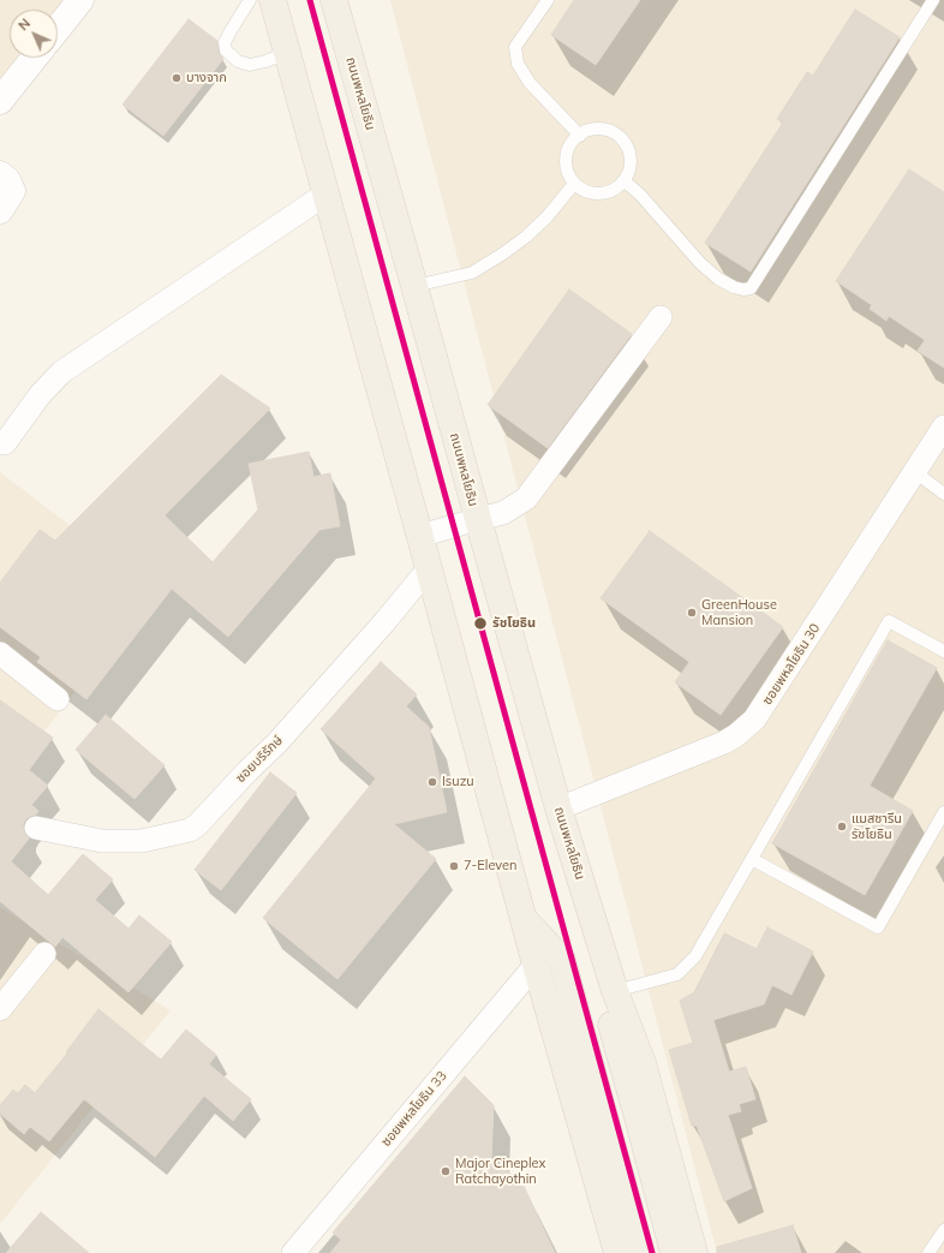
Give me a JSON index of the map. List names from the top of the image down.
{
  "streets": {
    "main road": ["ถนนพหลโยธิน"],
    "street": ["ซอยพหลโยธิน 30", "ซอยบริรักษ์", "ซอยพหลโยธิน 33"]
  },
  "crossings": [
    ["ถนนพหลโยธิน", "ซอยพหลโยธิน 30"]
  ],
  "places": [
    "บางจาก",
    "GreenHouse Mansion",
    "รัชโยธิน",
    "Isuzu",
    "แมสซารีน รัชโยธิน",
    "7-Eleven",
    "Major Cineplex Ratchayothin"
  ],
  "north": "top left"
}
